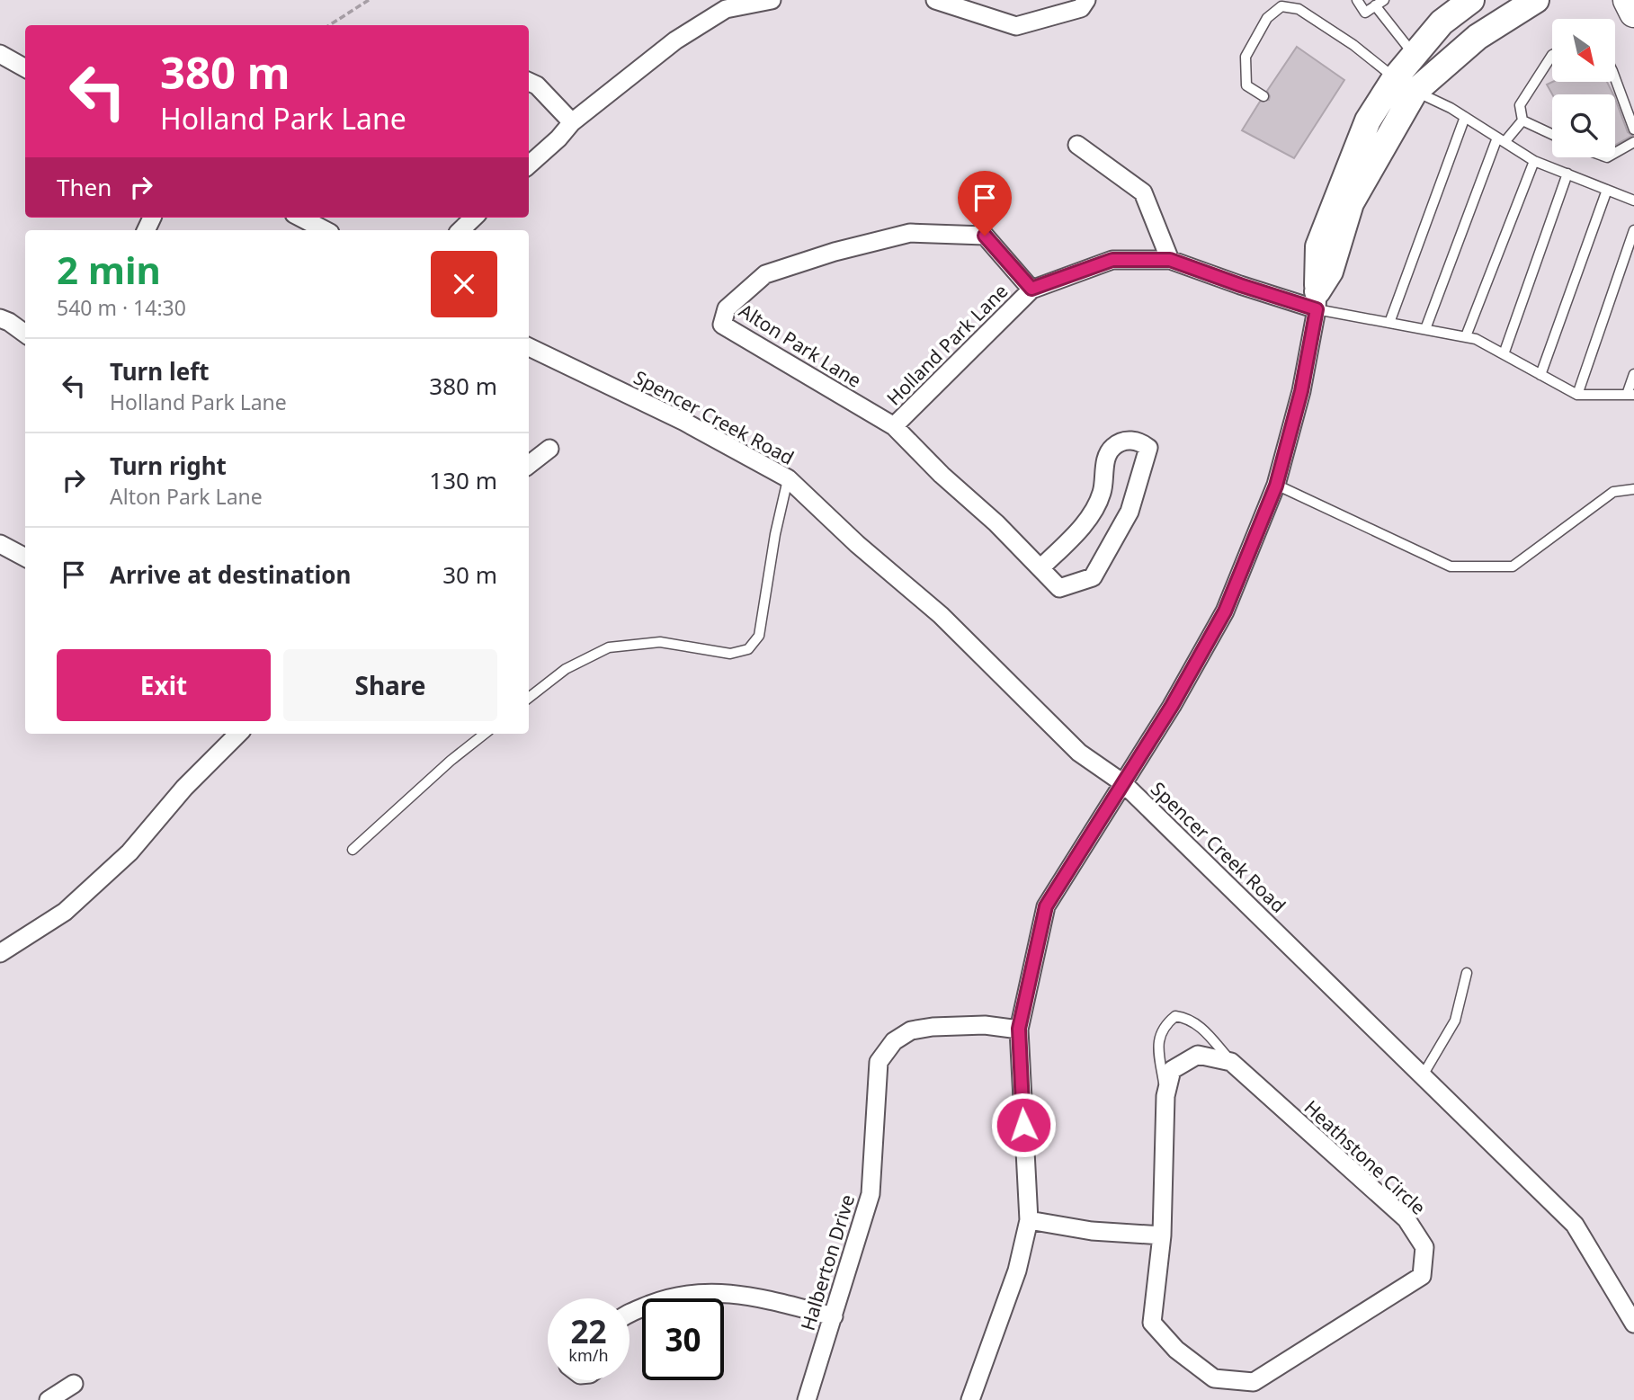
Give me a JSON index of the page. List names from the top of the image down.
{
  "streets": {
    "street": [
      "Holland Park Lane",
      "Alton Park Lane",
      "Spencer Creek Road",
      "Heathstone Circle",
      "Halberton Drive"
    ]
  },
  "crossings": [
    ["Holland Park Lane", "Alton Park Lane"]
  ],
  "north": "bottom right",
  "page": {
    "turn": ["380 m", "Holland Park Lane"],
    "then": "Then",
    "heading": ["2 min", "540 m · 14:30"],
    "list": [
      {
        "name": "Turn left",
        "note": "Holland Park Lane",
        "value": "380 m"
      },
      {
        "name": "Turn right",
        "note": "Alton Park Lane",
        "value": "130 m"
      },
      {
        "name": "Arrive at destination",
        "value": "30 m"
      }
    ],
    "buttons": ["Exit", "Share"],
    "speed": "22 km/h",
    "limit": "30"
  }
}
